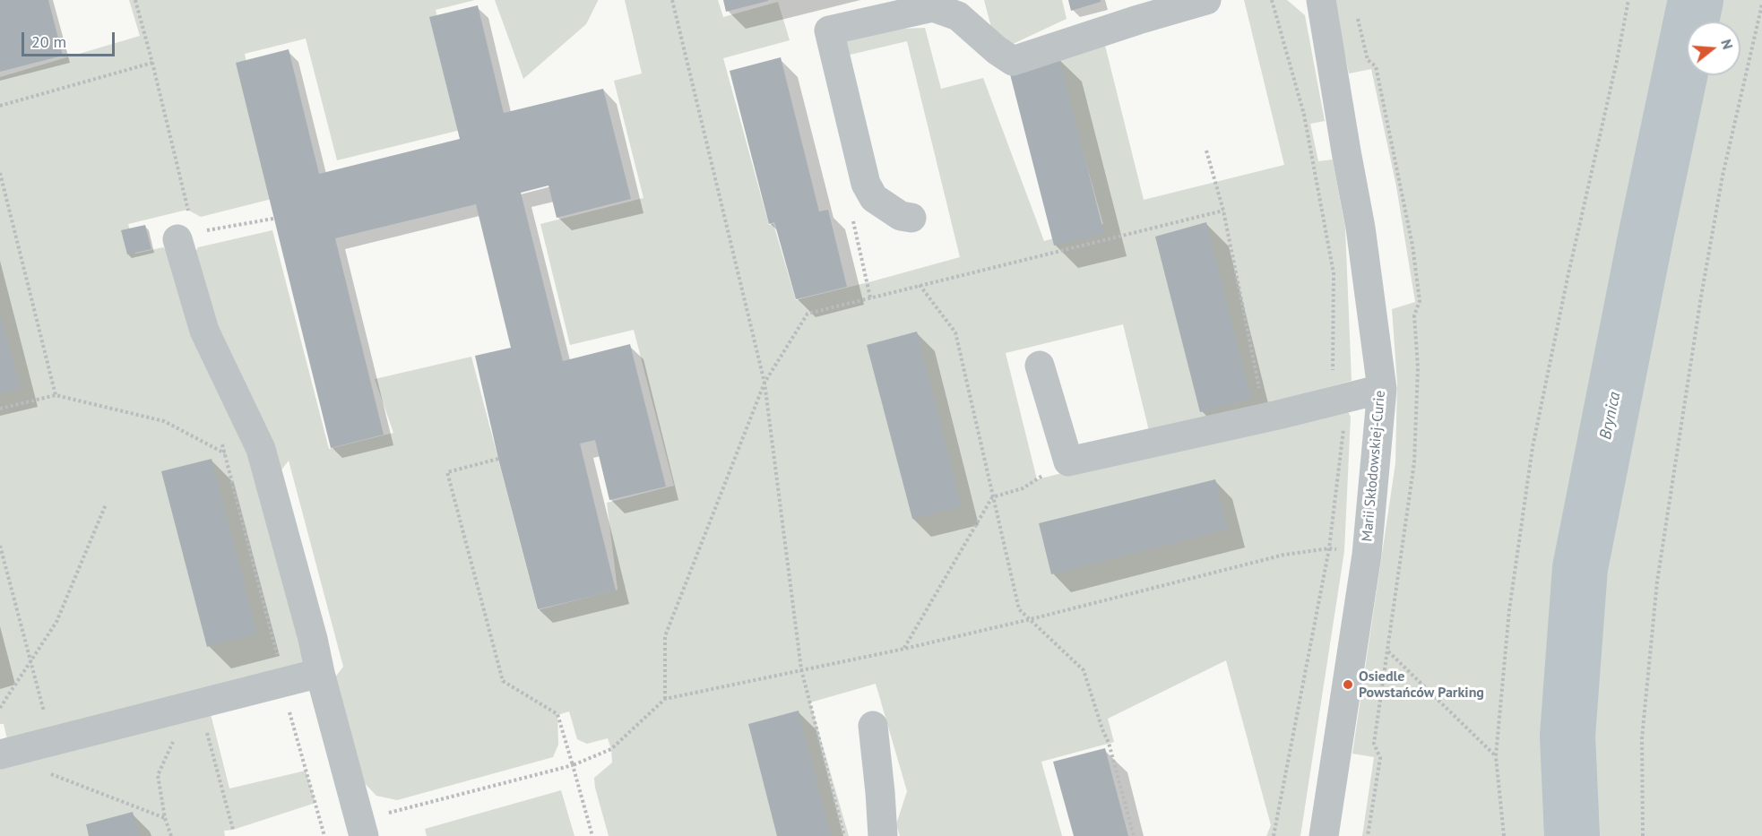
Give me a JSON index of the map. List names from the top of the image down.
{
  "streets": {
    "street": ["Marii Skłodowskiej-Curie"]
  },
  "water": ["Brynica"],
  "places": ["Osiedle Powstańców Parking"],
  "scale_bar": "20 m",
  "north": "right"
}
